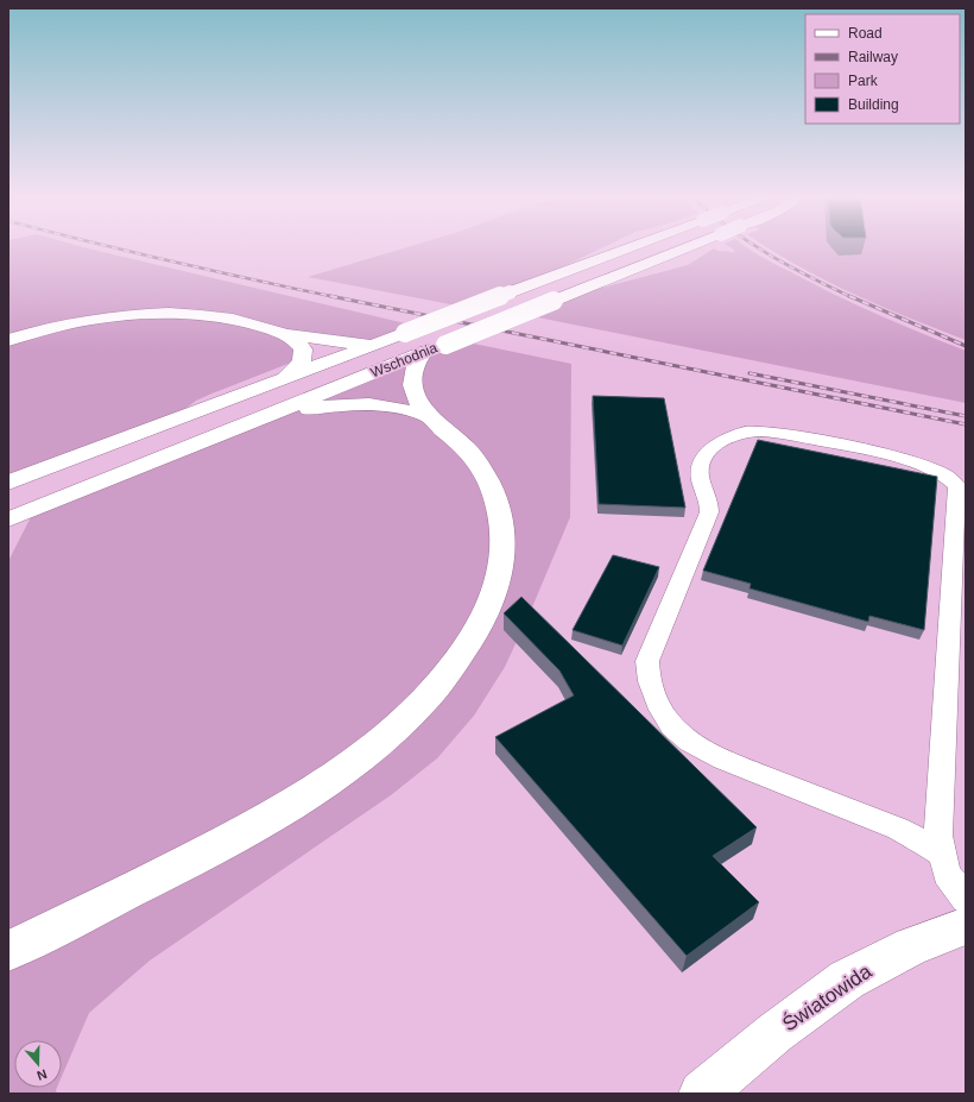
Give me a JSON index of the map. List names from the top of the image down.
{
  "streets": {
    "street": ["Wschodnia", "Światowida"]
  },
  "legend": [
    "Road",
    "Railway",
    "Park",
    "Building"
  ],
  "north": "bottom"
}
